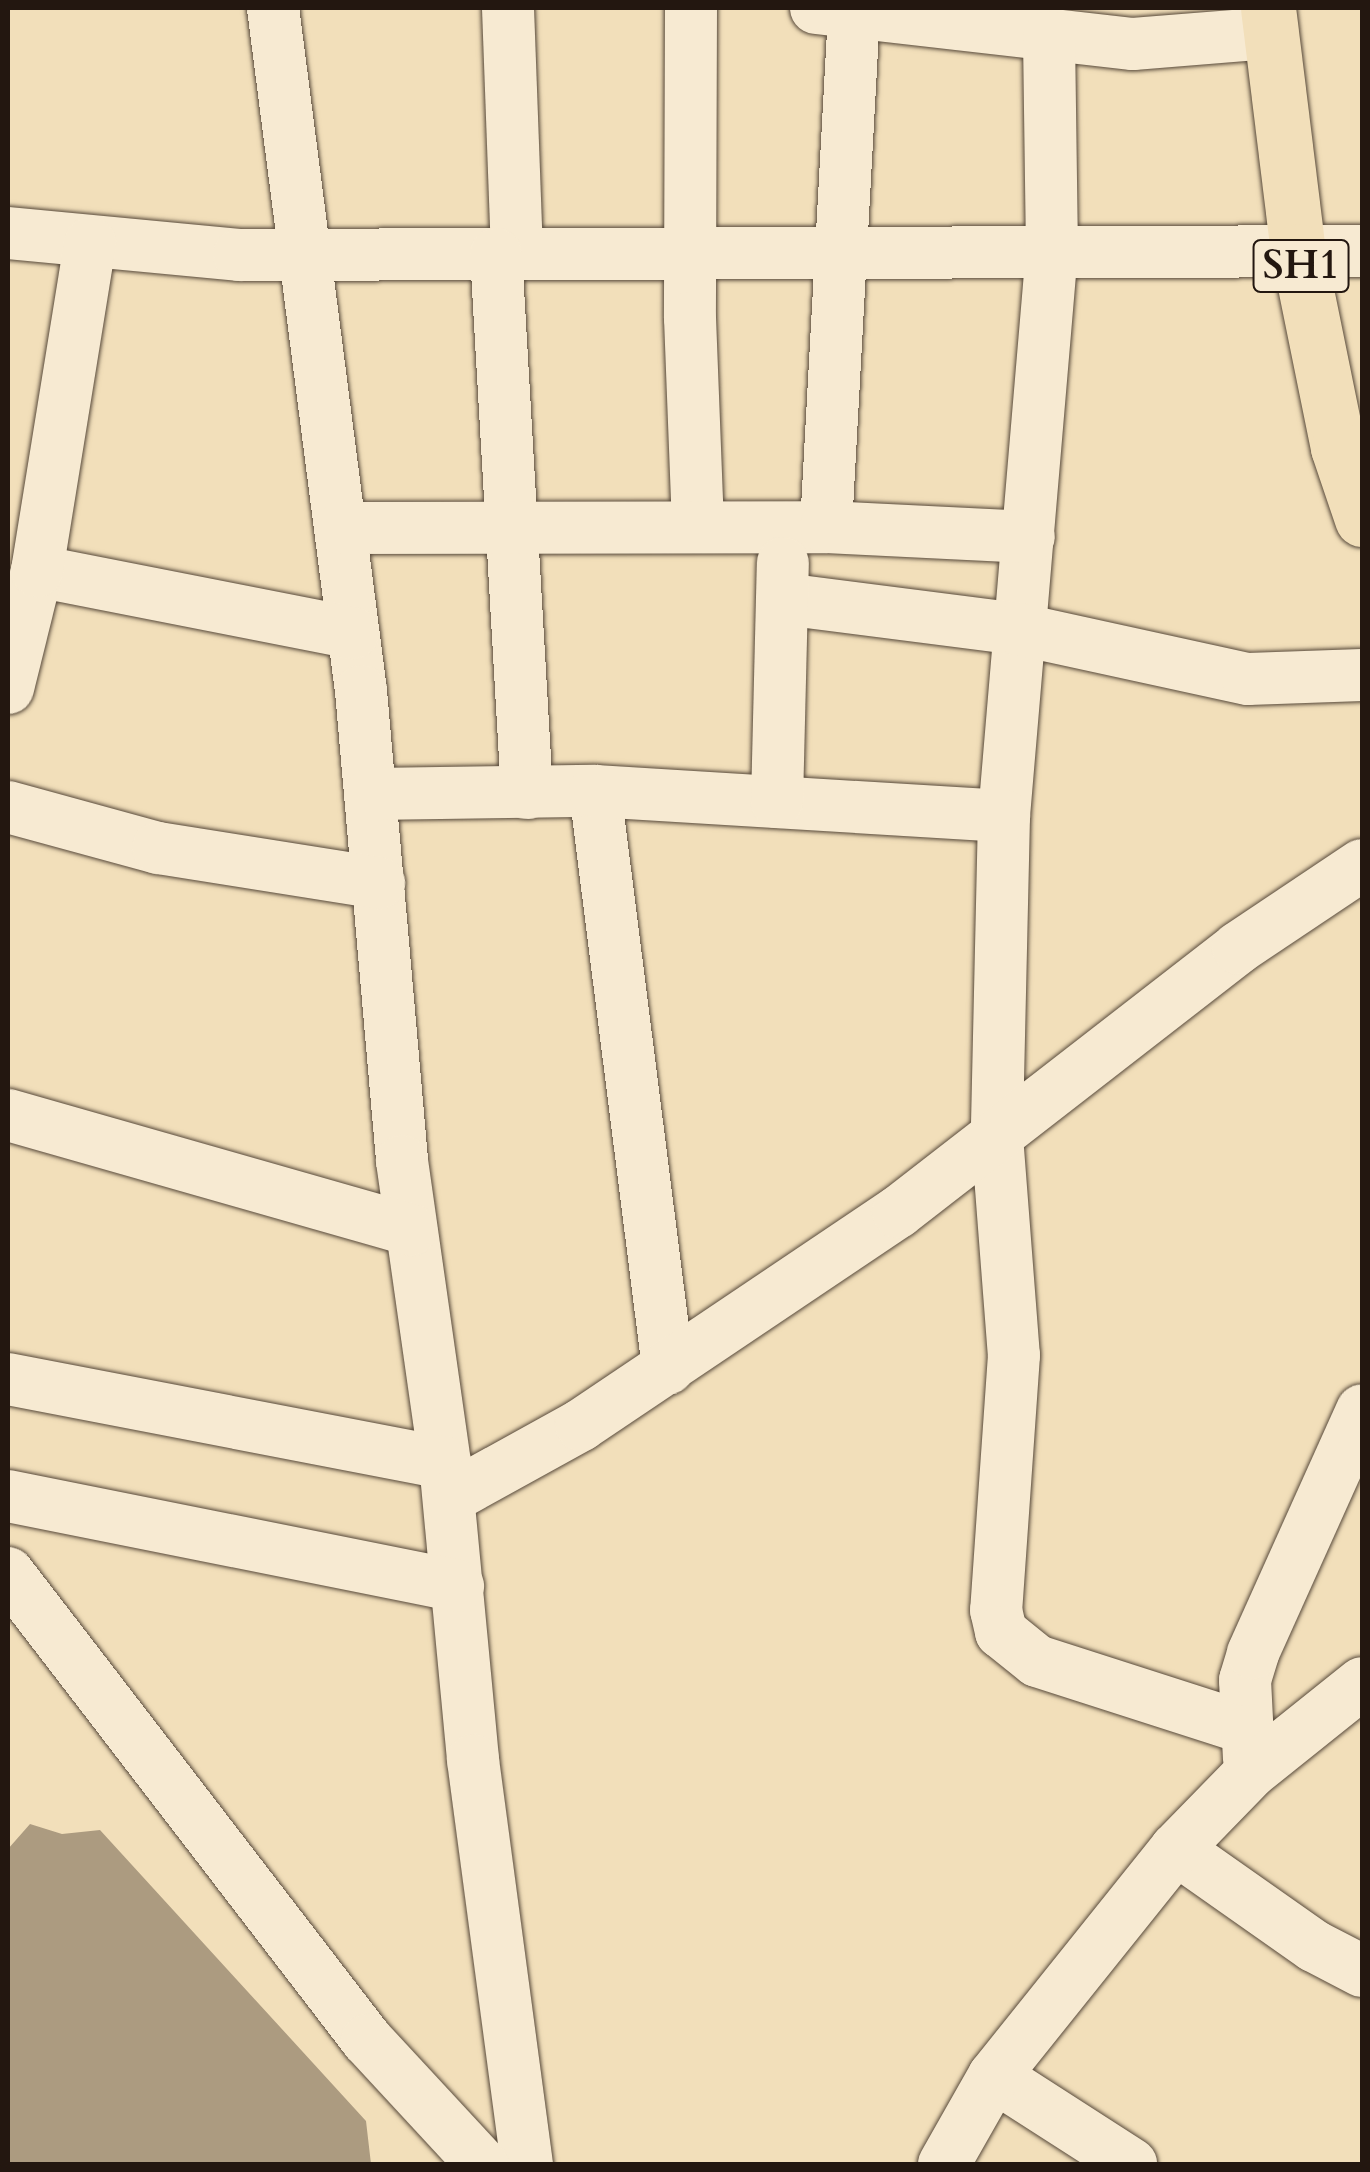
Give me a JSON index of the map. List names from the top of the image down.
{
  "streets": {
    "main road": ["SH1"]
  }
}
